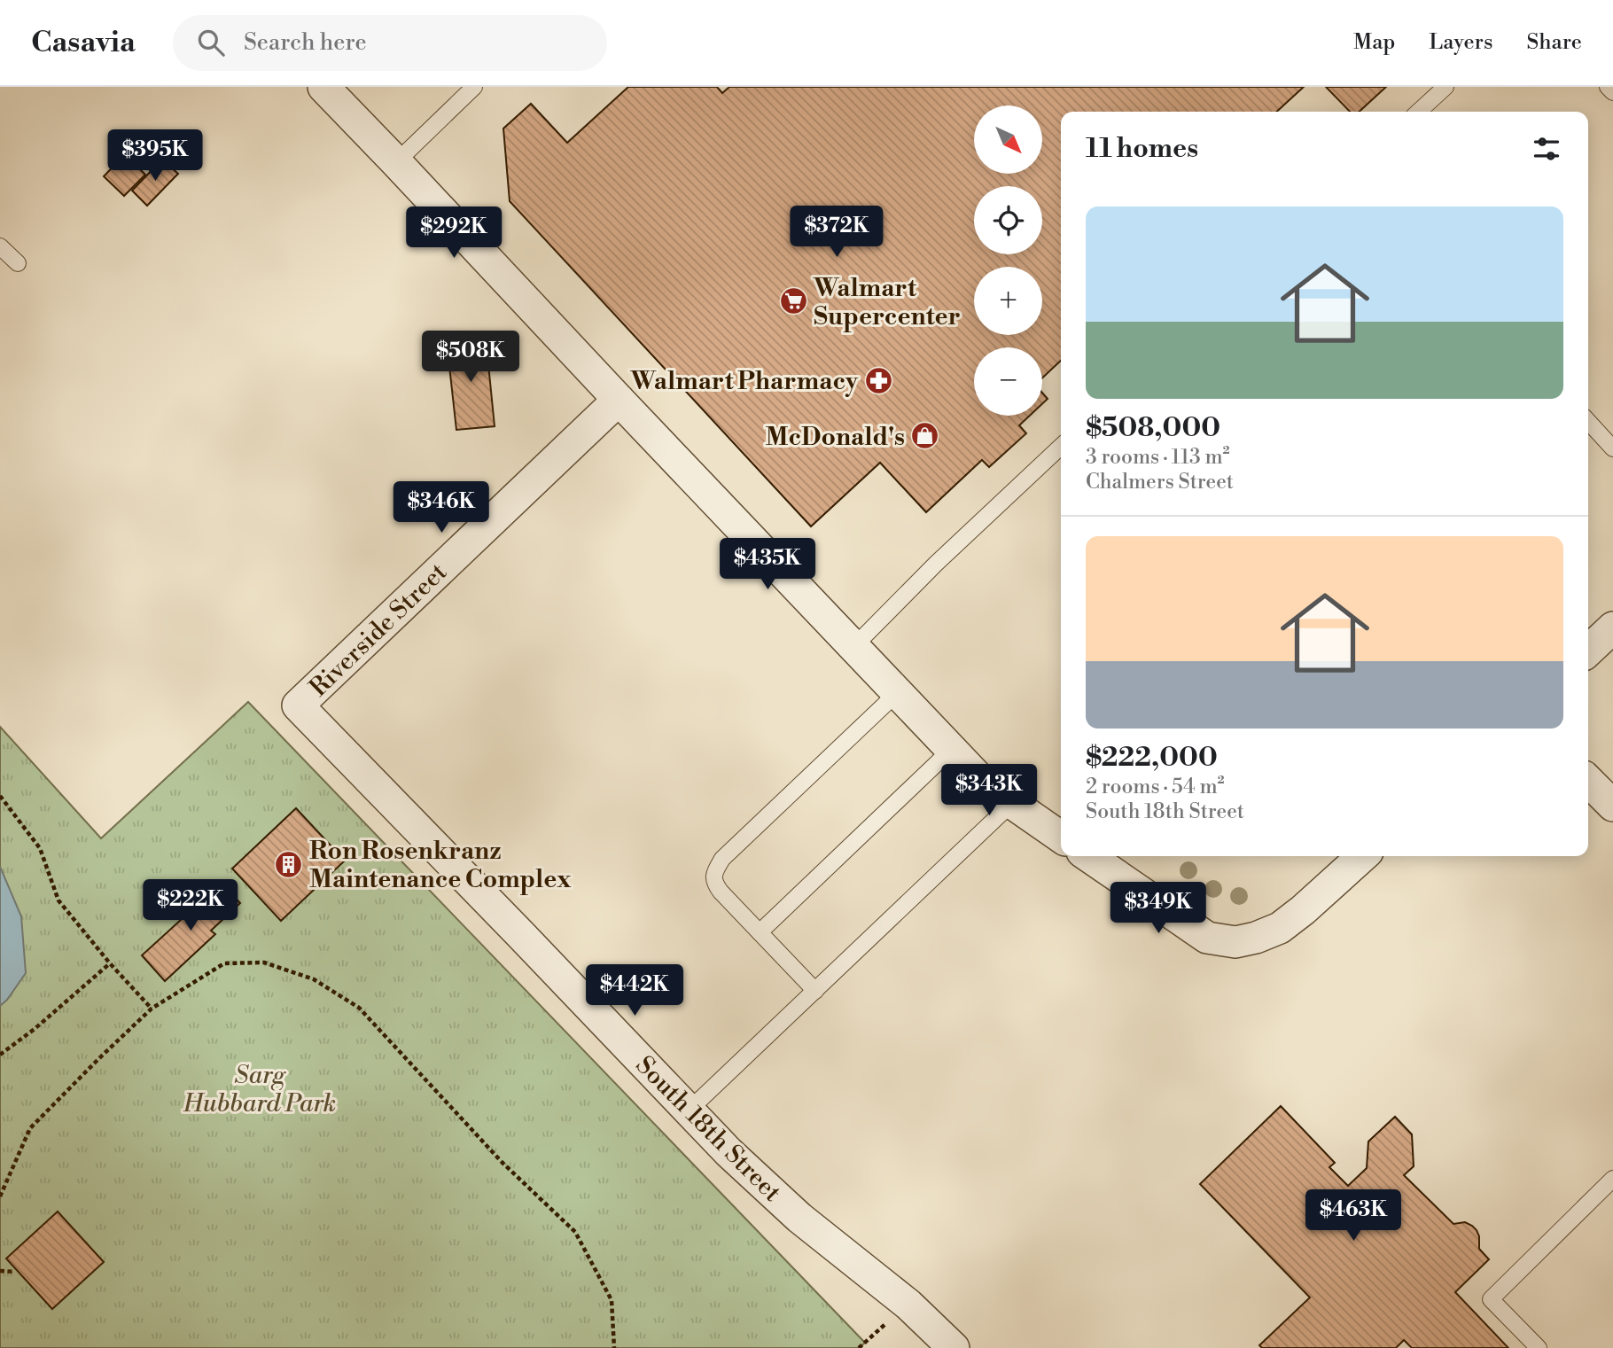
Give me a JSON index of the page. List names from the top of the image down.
{
  "streets": {
    "street": ["Riverside Street", "South 18th Street"]
  },
  "crossings": [
    ["Riverside Street", "South 18th Street"]
  ],
  "parks": ["Sarg Hubbard Park"],
  "places": {
    "supermarket": ["Walmart Supercenter"],
    "pharmacy": ["Walmart Pharmacy"],
    "shop": ["McDonald's"],
    "building": ["Ron Rosenkranz Maintenance Complex"]
  },
  "north": "bottom right",
  "page": {
    "header": "Casavia",
    "search": "Search here",
    "nav": ["Map", "Layers", "Share"],
    "map_buttons": ["+", "−"],
    "heading": "11 homes",
    "price": [
      "$395K",
      "$372K",
      "$292K",
      "$508K",
      "$346K",
      "$435K",
      "$343K",
      "$222K",
      "$349K",
      "$442K",
      "$463K"
    ],
    "list": [
      {
        "name": "$508,000",
        "note": "3 rooms · 113 m² · Chalmers Street"
      },
      {
        "name": "$222,000",
        "note": "2 rooms · 54 m² · South 18th Street"
      }
    ]
  }
}
